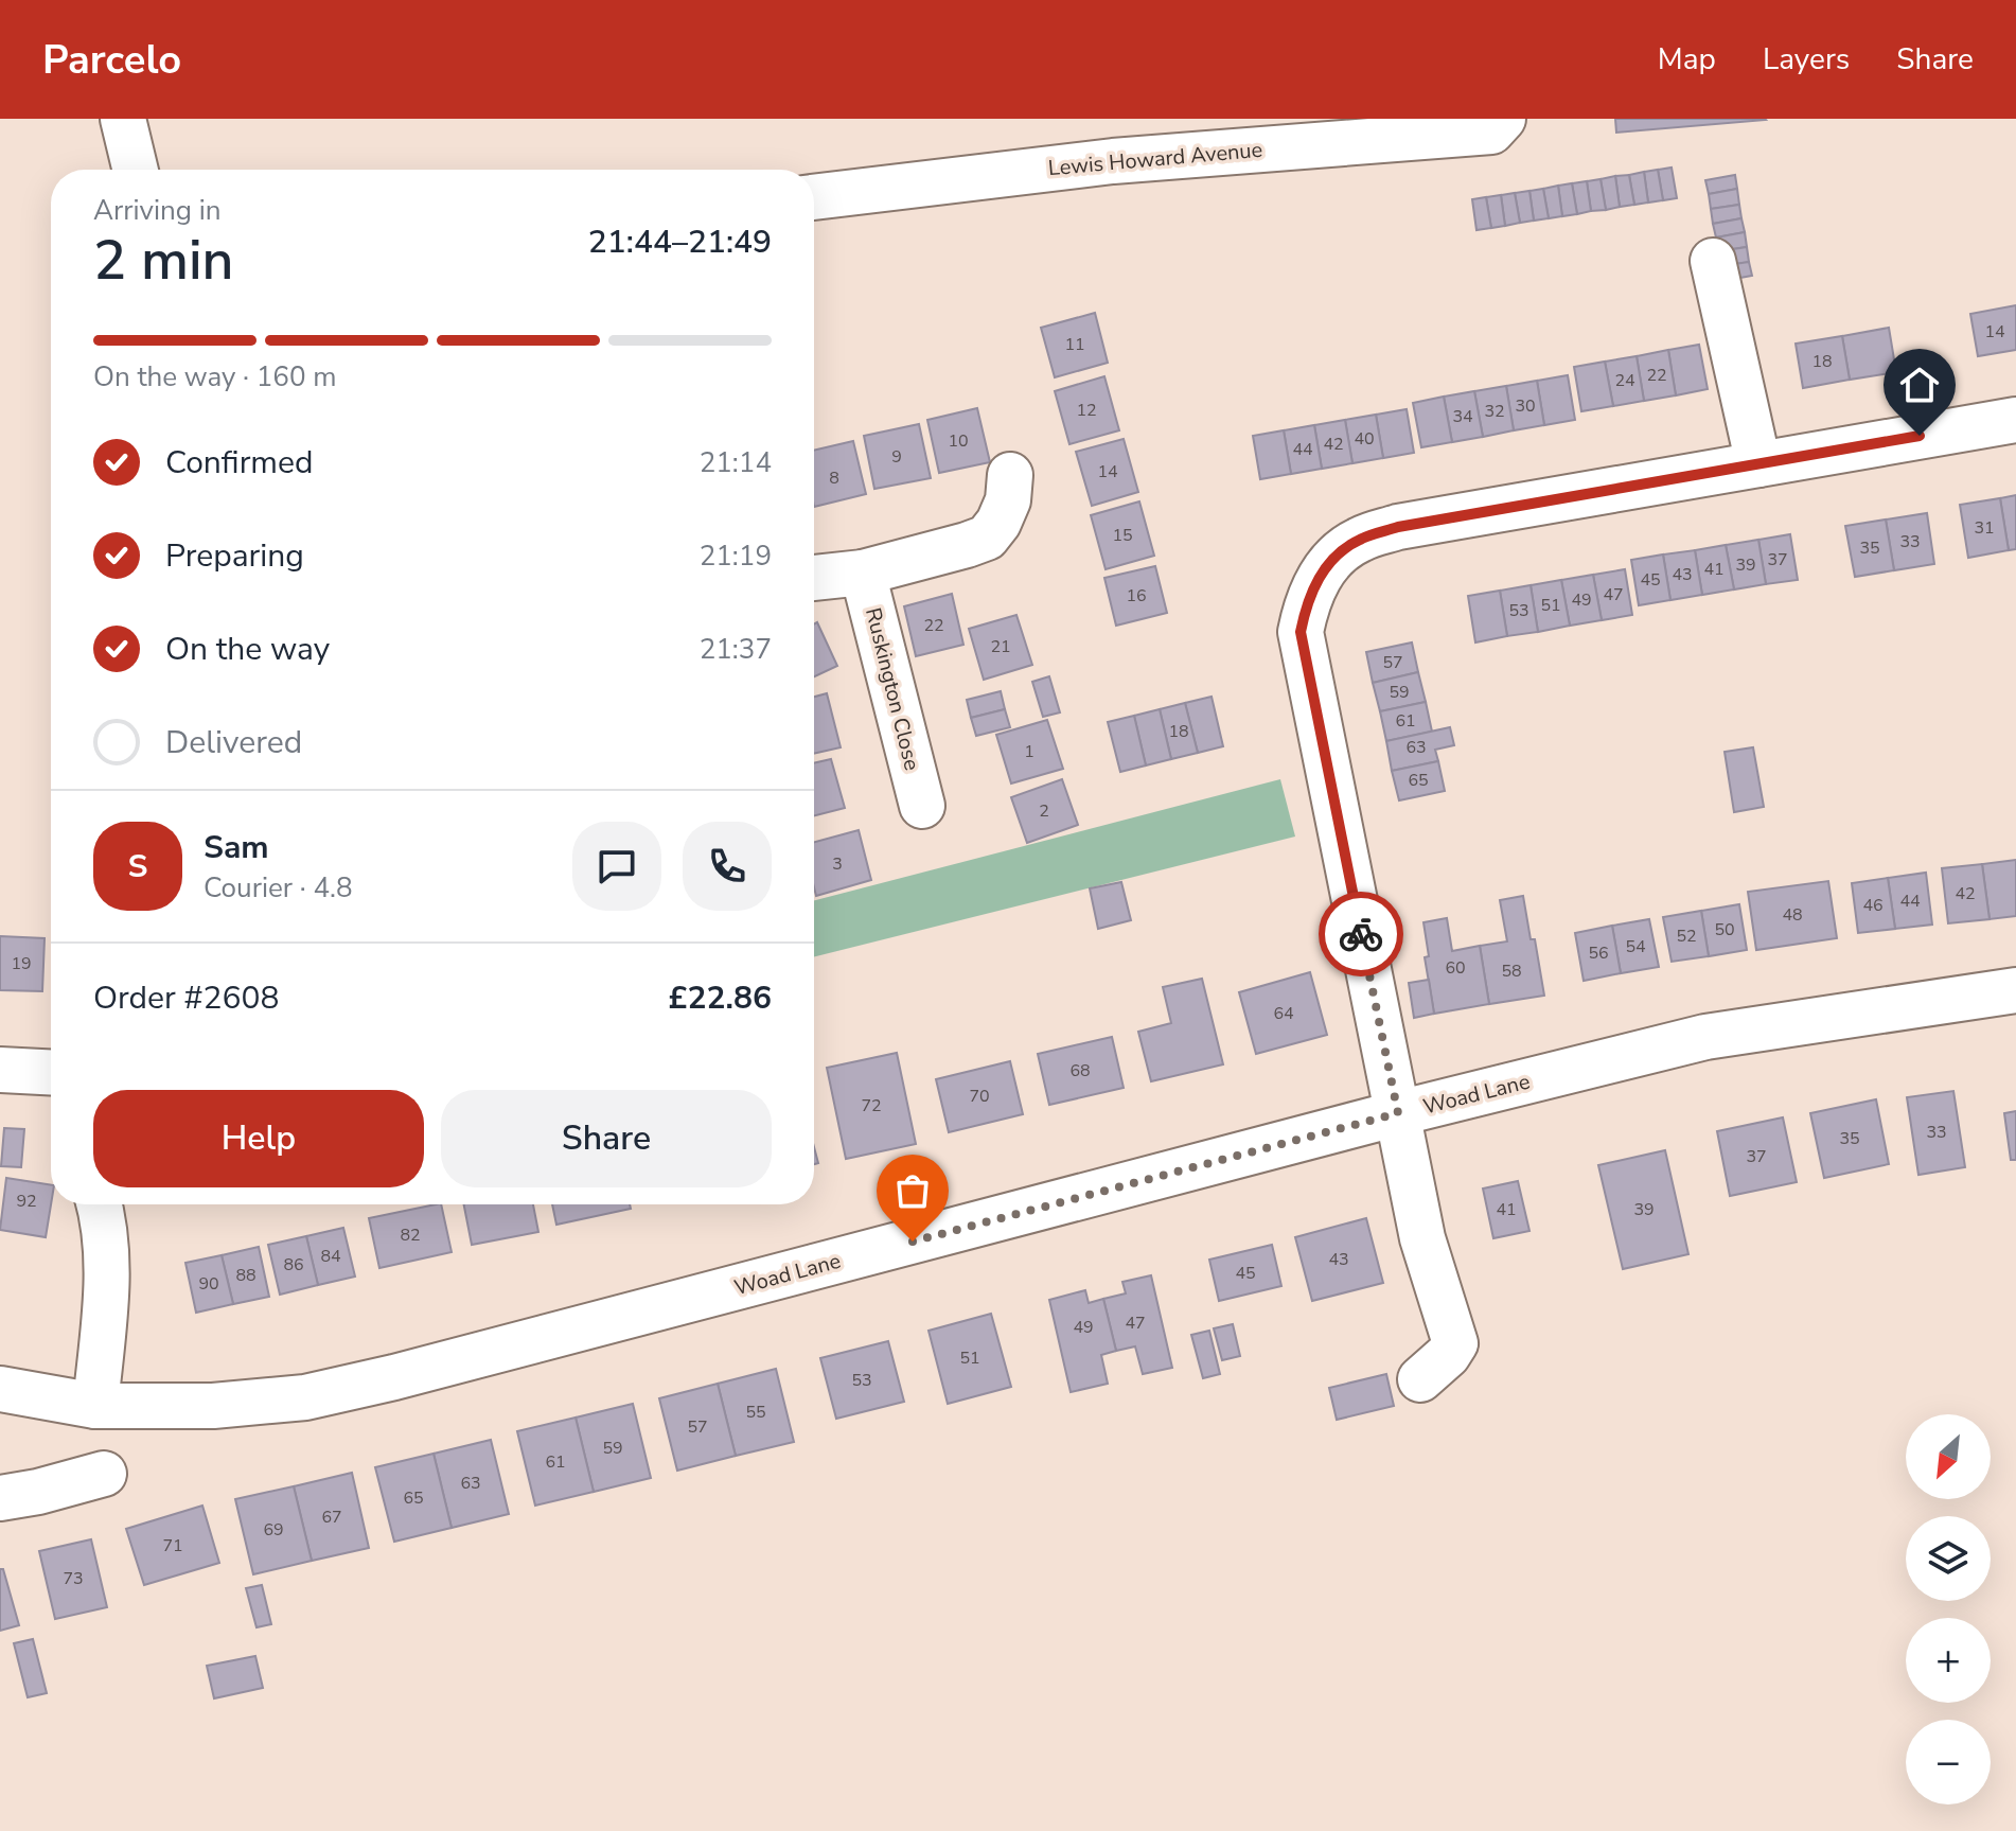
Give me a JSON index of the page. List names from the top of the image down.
{
  "streets": {
    "street": ["Lewis Howard Avenue", "Ruskington Close", "Woad Lane"]
  },
  "house_numbers": [
    "14",
    "11",
    "18",
    "22",
    "24",
    "30",
    "12",
    "32",
    "34",
    "40",
    "10",
    "42",
    "44",
    "9",
    "14",
    "8",
    "31",
    "15",
    "33",
    "35",
    "37",
    "39",
    "41",
    "43",
    "45",
    "47",
    "16",
    "49",
    "51",
    "53",
    "22",
    "21",
    "57",
    "59",
    "61",
    "18",
    "63",
    "1",
    "65",
    "2",
    "3",
    "42",
    "44",
    "46",
    "48",
    "50",
    "52",
    "54",
    "56",
    "19",
    "60",
    "58",
    "64",
    "68",
    "70",
    "72",
    "33",
    "35",
    "37",
    "92",
    "41",
    "39",
    "82",
    "84",
    "43",
    "86",
    "45",
    "88",
    "90",
    "47",
    "49",
    "51",
    "53",
    "55",
    "57",
    "59",
    "61",
    "63",
    "65",
    "67",
    "69",
    "71",
    "73"
  ],
  "north": "bottom left",
  "page": {
    "header": "Parcelo",
    "nav": ["Map", "Layers", "Share"],
    "heading": ["2 min", "Arriving in", "21:44–21:49"],
    "panel": [
      "Sam",
      "Courier · 4.8",
      "Order #2608",
      "£22.86"
    ],
    "bar": "On the way · 160 m",
    "list": [
      ["Confirmed", "21:14"],
      ["Preparing", "21:19"],
      ["On the way", "21:37"],
      "Delivered"
    ],
    "round": "S",
    "buttons": ["Help", "Share"],
    "map_buttons": ["+", "−"]
  }
}
